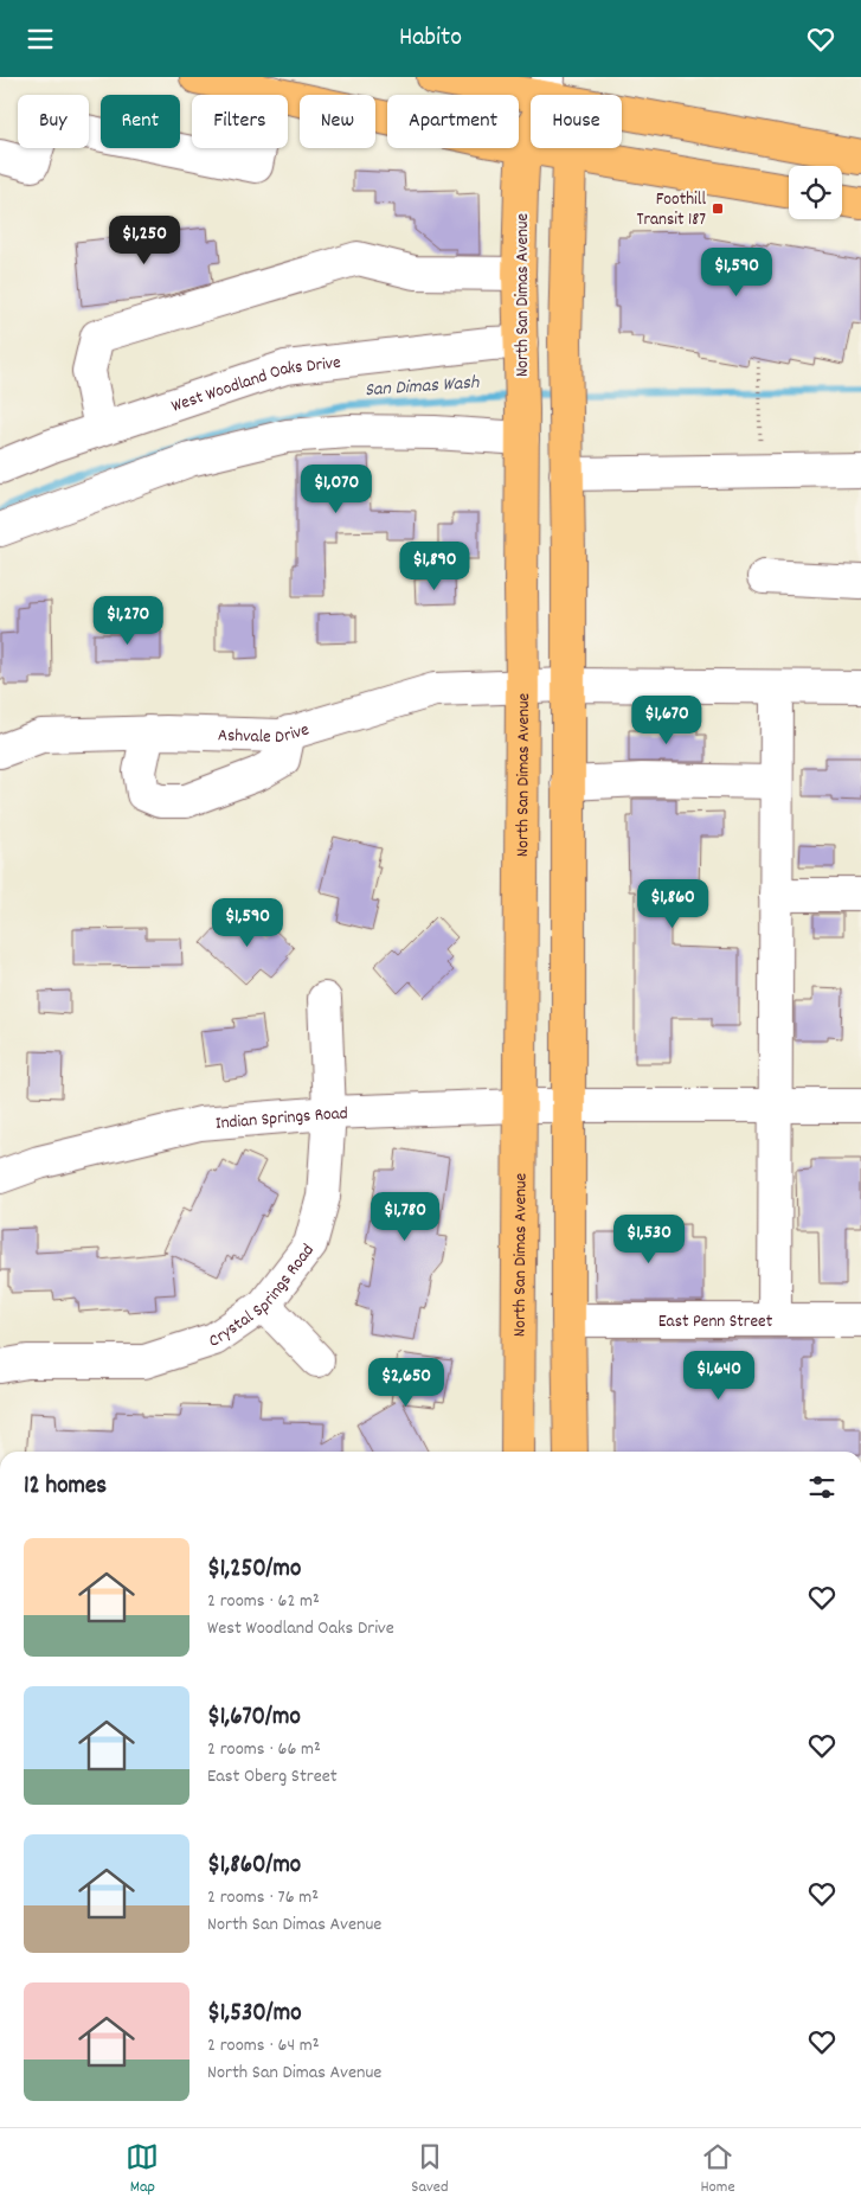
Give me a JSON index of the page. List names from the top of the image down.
{
  "streets": {
    "main road": ["North San Dimas Avenue"],
    "street": [
      "West Woodland Oaks Drive",
      "Ashvale Drive",
      "Indian Springs Road",
      "Crystal Springs Road",
      "East Penn Street"
    ]
  },
  "crossings": [
    ["North San Dimas Avenue", "West Woodland Oaks Drive"],
    ["North San Dimas Avenue", "Ashvale Drive"],
    ["North San Dimas Avenue", "Indian Springs Road"],
    ["Indian Springs Road", "Crystal Springs Road"]
  ],
  "water": ["San Dimas Wash"],
  "places": {
    "transit": ["Foothill Transit 187"]
  },
  "page": {
    "header": "Habito",
    "chip": [
      "Buy",
      "Rent",
      "Filters",
      "New",
      "Apartment",
      "House"
    ],
    "price": [
      "$1,250",
      "$1,590",
      "$1,070",
      "$1,890",
      "$1,270",
      "$1,670",
      "$1,860",
      "$1,590",
      "$1,780",
      "$1,530",
      "$1,640",
      "$2,650"
    ],
    "heading": "12 homes",
    "list": [
      {
        "name": "$1,250/mo",
        "note": "2 rooms · 62 m² · West Woodland Oaks Drive"
      },
      {
        "name": "$1,670/mo",
        "note": "2 rooms · 66 m² · East Oberg Street"
      },
      {
        "name": "$1,860/mo",
        "note": "2 rooms · 76 m² · North San Dimas Avenue"
      },
      {
        "name": "$1,530/mo",
        "note": "2 rooms · 64 m² · North San Dimas Avenue"
      }
    ],
    "tabs": ["Map", "Saved", "Home"]
  }
}
